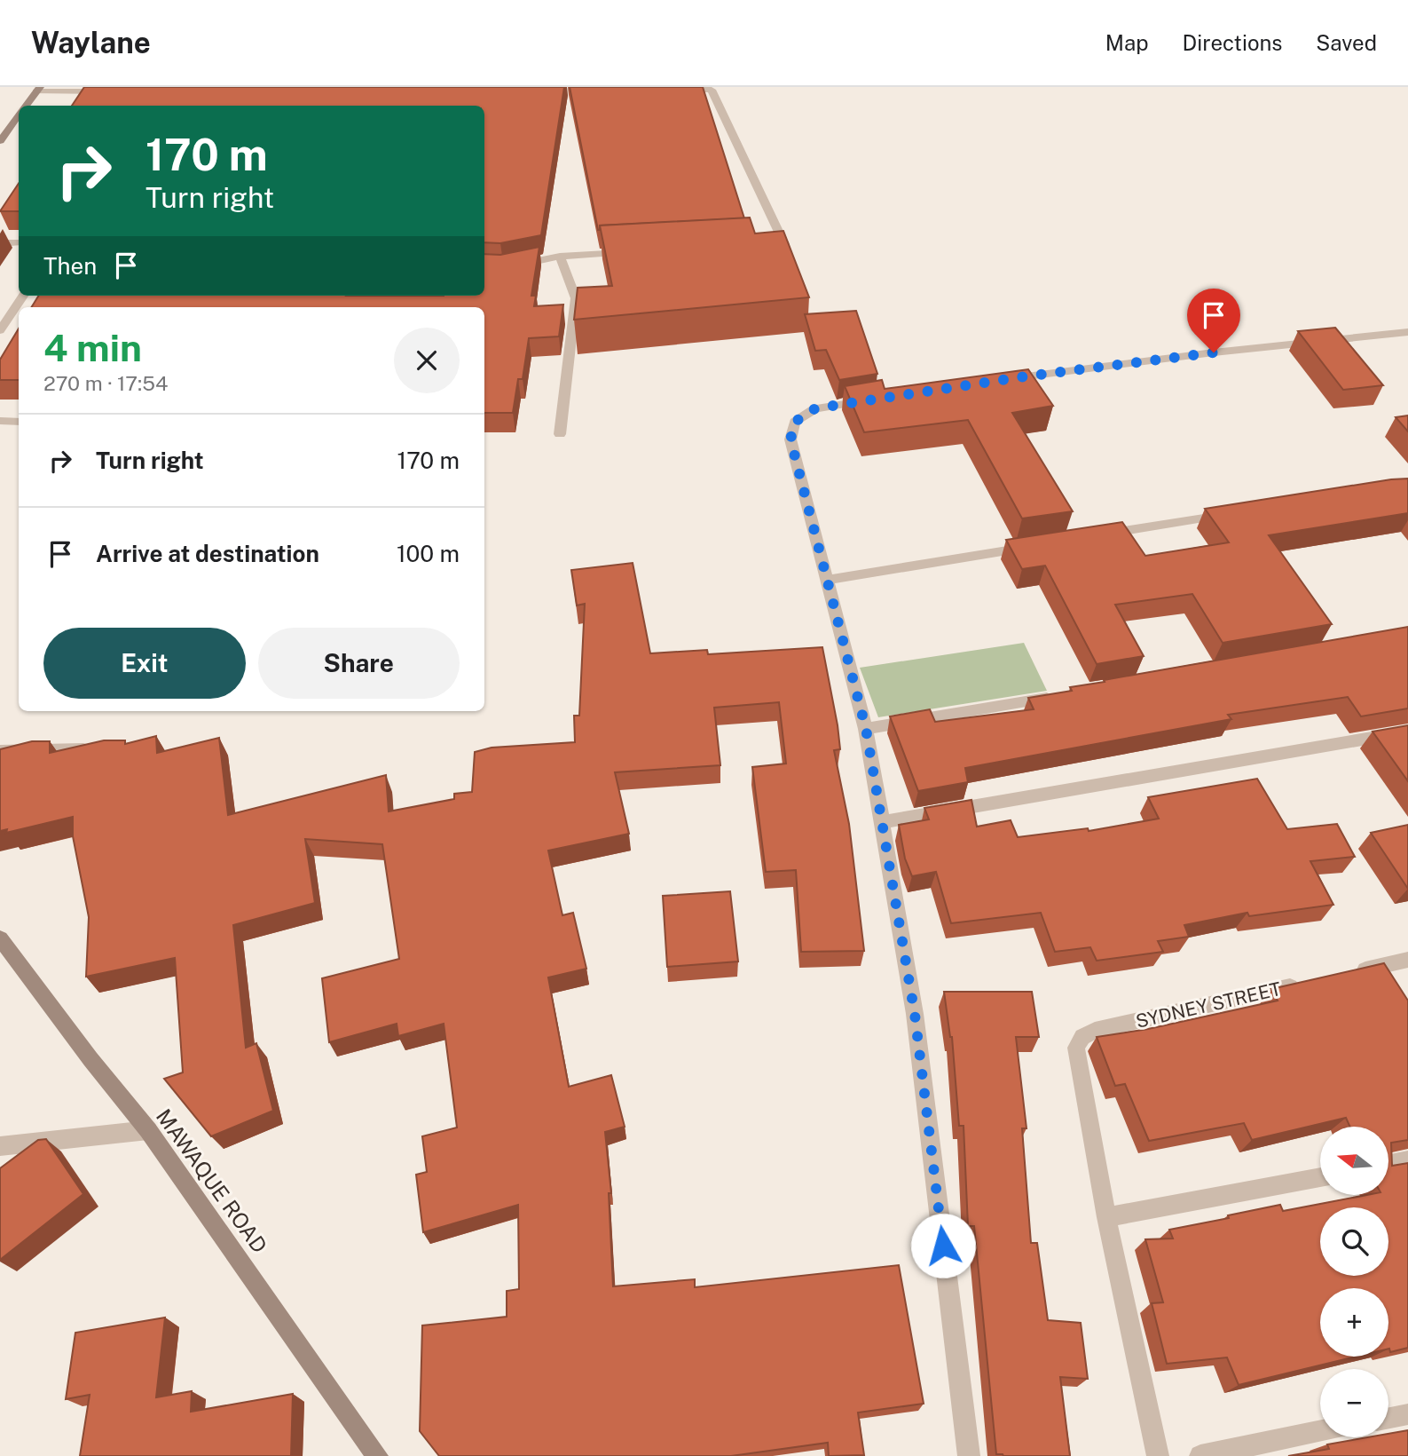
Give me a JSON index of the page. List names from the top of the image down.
{
  "streets": {
    "main road": ["MAWAQUE ROAD"],
    "street": ["SYDNEY STREET"]
  },
  "north": "left",
  "page": {
    "header": "Waylane",
    "nav": ["Map", "Directions", "Saved"],
    "turn": ["170 m", "Turn right"],
    "then": "Then",
    "heading": ["4 min", "270 m · 17:54"],
    "list": [
      {
        "name": "Turn right",
        "value": "170 m"
      },
      {
        "name": "Arrive at destination",
        "value": "100 m"
      }
    ],
    "buttons": ["Exit", "Share"],
    "map_buttons": ["+", "−"]
  }
}
